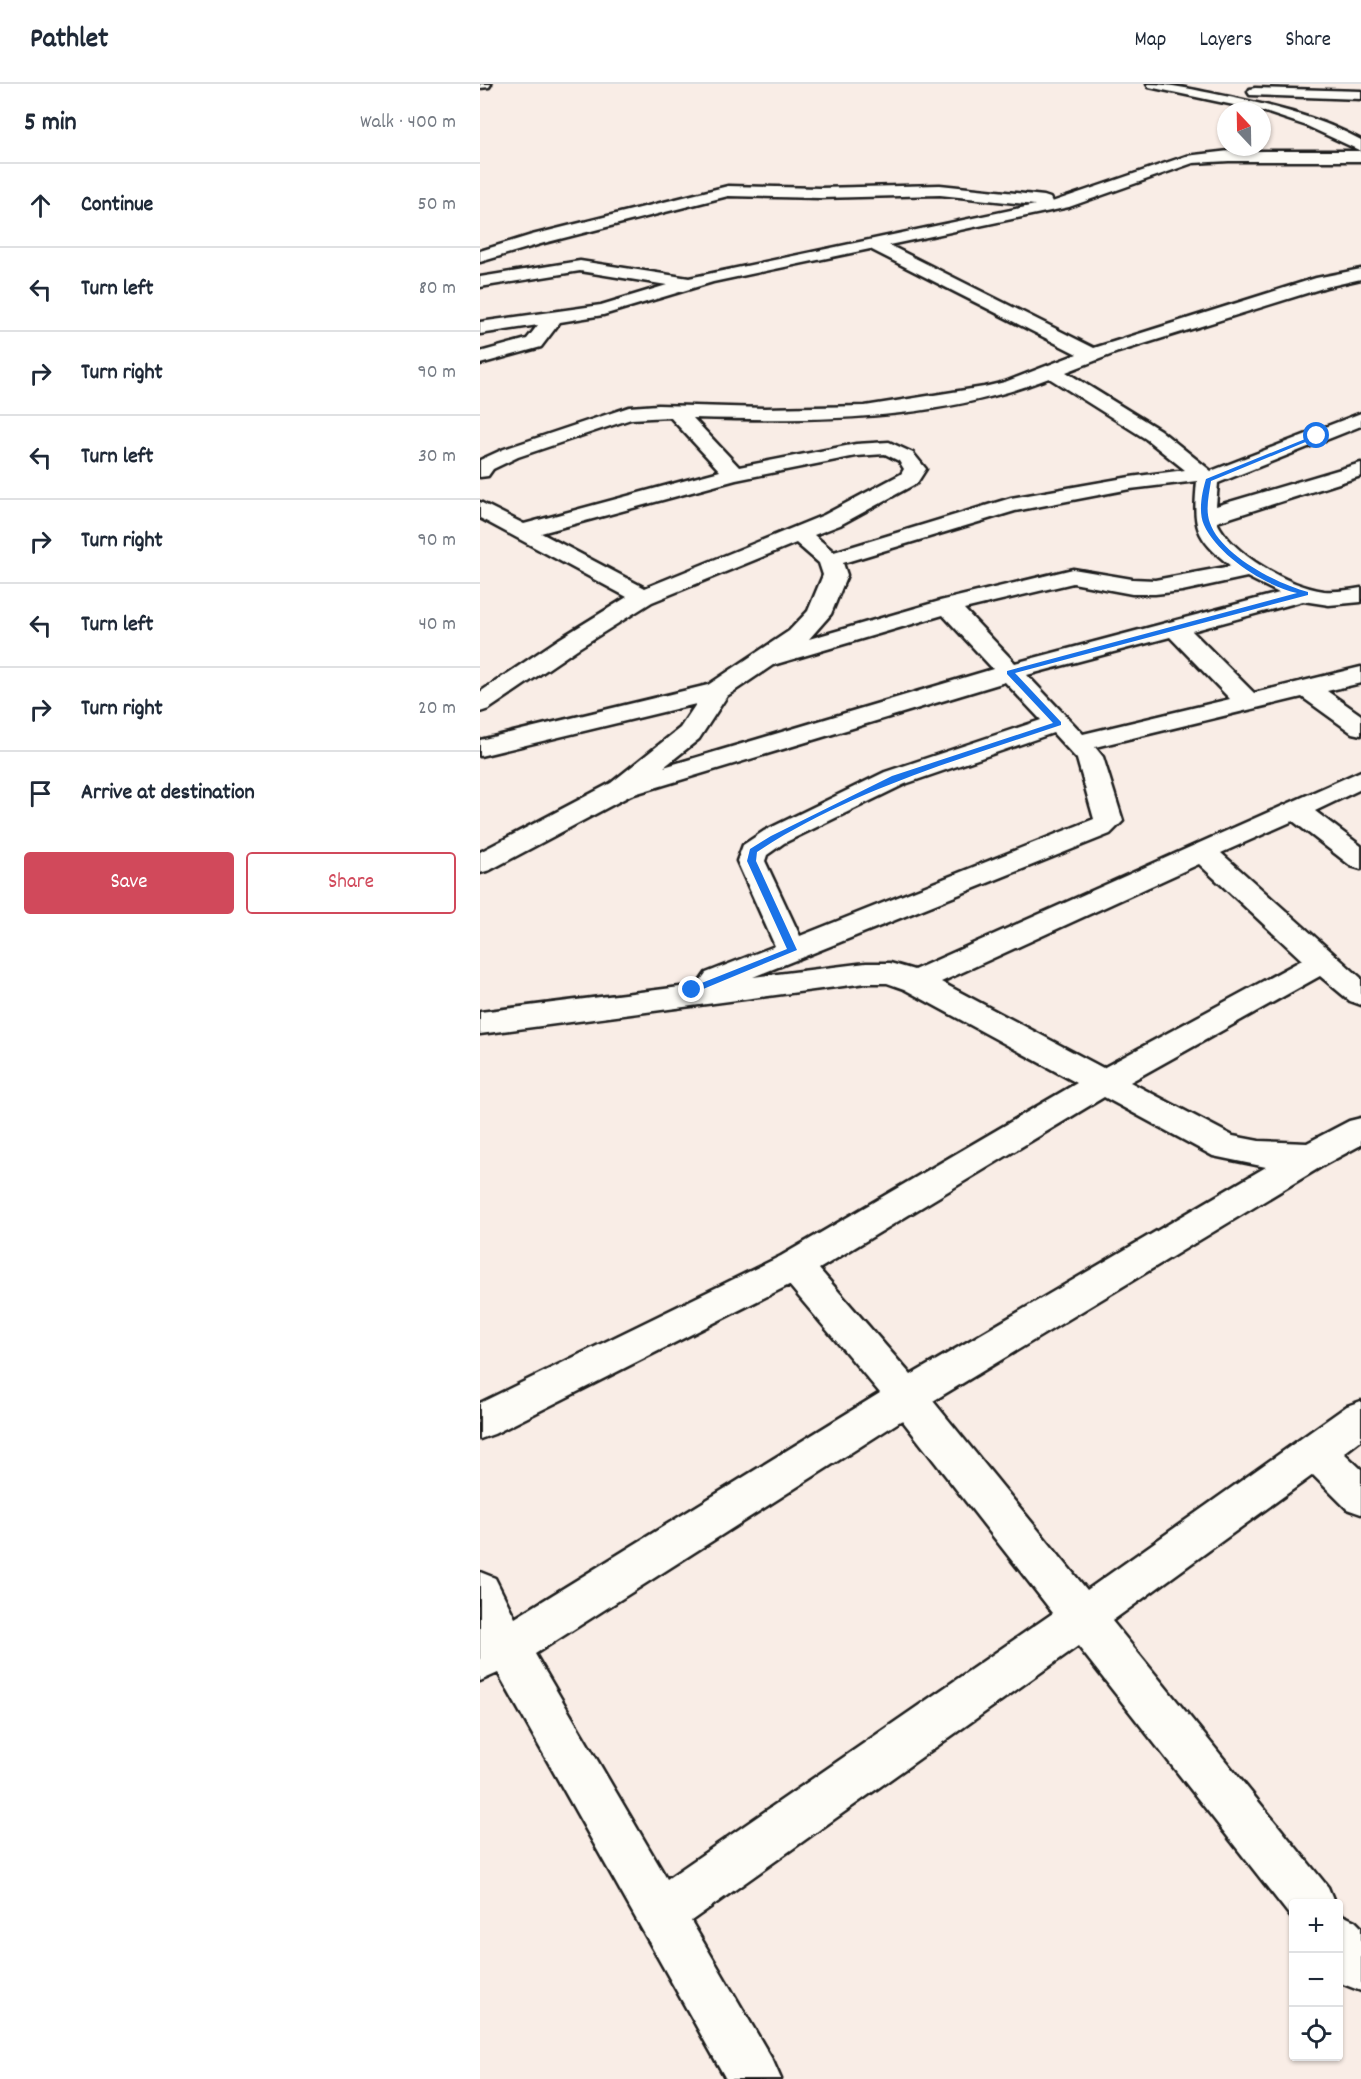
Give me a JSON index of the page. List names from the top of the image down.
{
  "north": "top",
  "page": {
    "header": "Pathlet",
    "nav": ["Map", "Layers", "Share"],
    "heading": ["5 min", "Walk · 400 m"],
    "list": [
      ["Continue", "50 m"],
      ["Turn left", "80 m"],
      ["Turn right", "90 m"],
      ["Turn left", "30 m"],
      ["Turn right", "90 m"],
      ["Turn left", "40 m"],
      ["Turn right", "20 m"],
      "Arrive at destination"
    ],
    "buttons": ["Save", "Share"],
    "map_buttons": ["+", "−"]
  }
}
